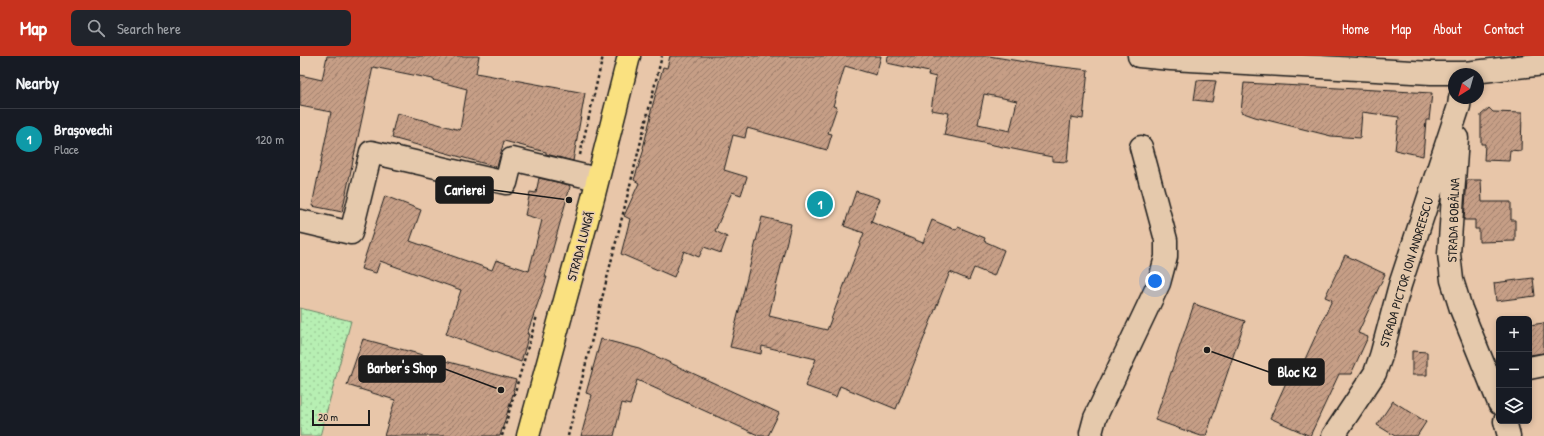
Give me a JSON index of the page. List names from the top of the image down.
{
  "streets": {
    "main road": ["STRADA LUNGĂ"],
    "street": ["STRADA BOBÂLNA", "STRADA PICTOR ION ANDREESCU"]
  },
  "places": ["Carierei", "Bloc K2", "Barber's Shop"],
  "scale_bar": "20 m",
  "north": "bottom left",
  "page": {
    "header": "Map",
    "search": "Search here",
    "nav": [
      "Home",
      "Map",
      "About",
      "Contact"
    ],
    "heading": "Nearby",
    "list": [
      {
        "mark": "1",
        "name": "Brașovechi",
        "note": "Place",
        "value": "120 m"
      }
    ],
    "pins": "1",
    "map_buttons": ["+", "−"],
    "scale": "20 m"
  }
}
